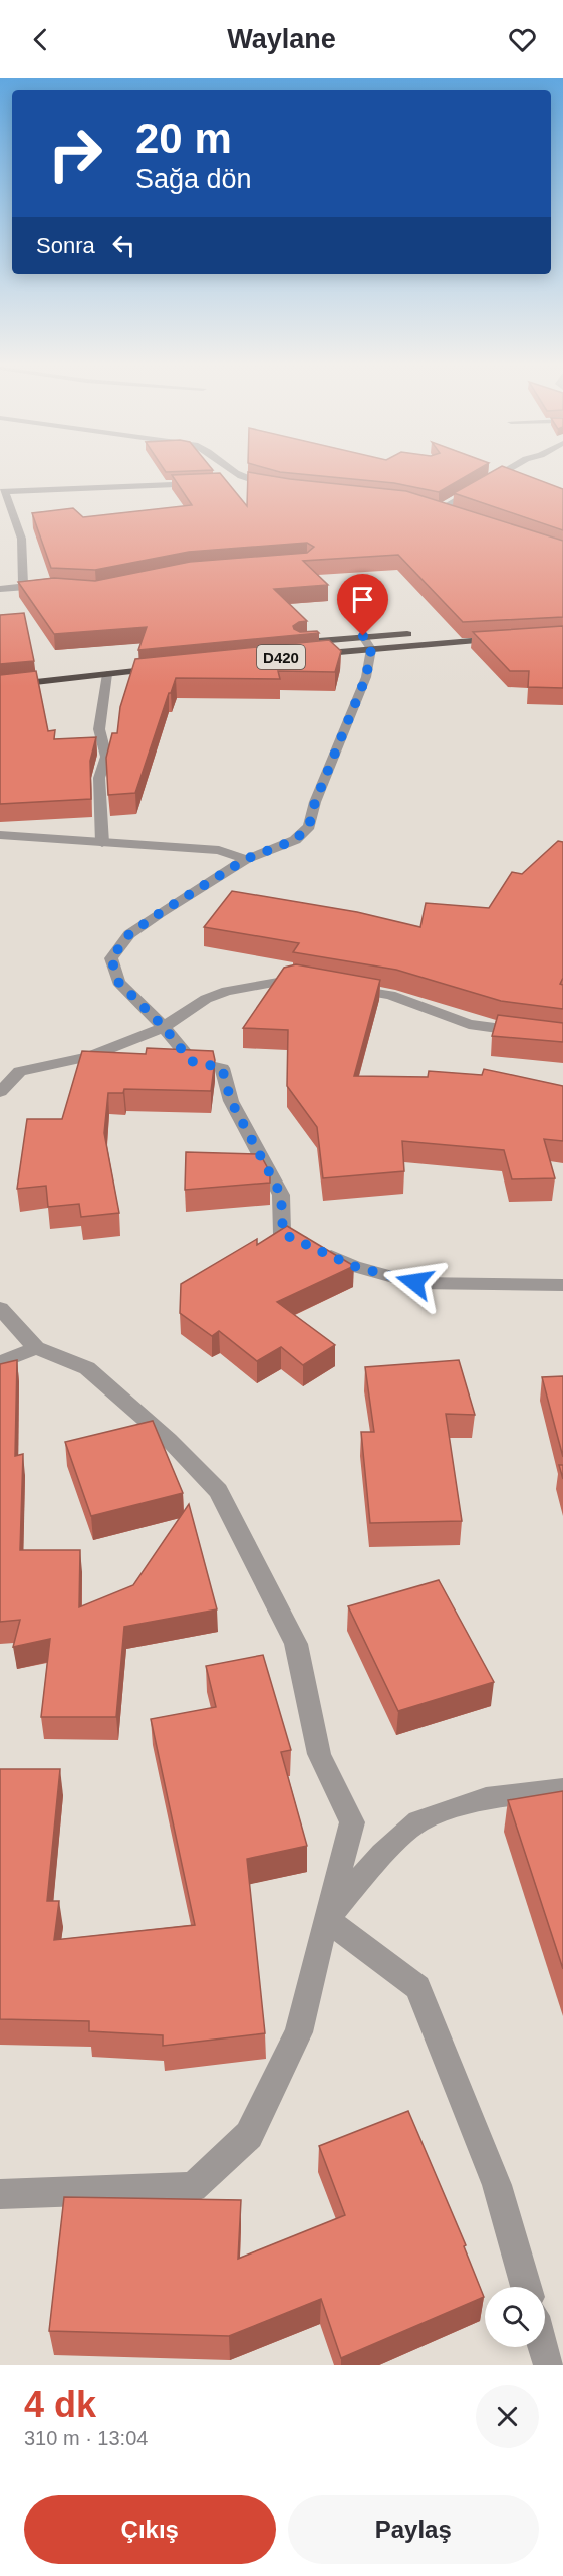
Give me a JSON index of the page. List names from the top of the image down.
{
  "streets": {
    "highway": ["D420"]
  },
  "page": {
    "header": "Waylane",
    "turn": ["20 m", "Sağa dön"],
    "then": "Sonra",
    "heading": ["4 dk", "310 m · 13:04"],
    "buttons": ["Çıkış", "Paylaş"]
  }
}
